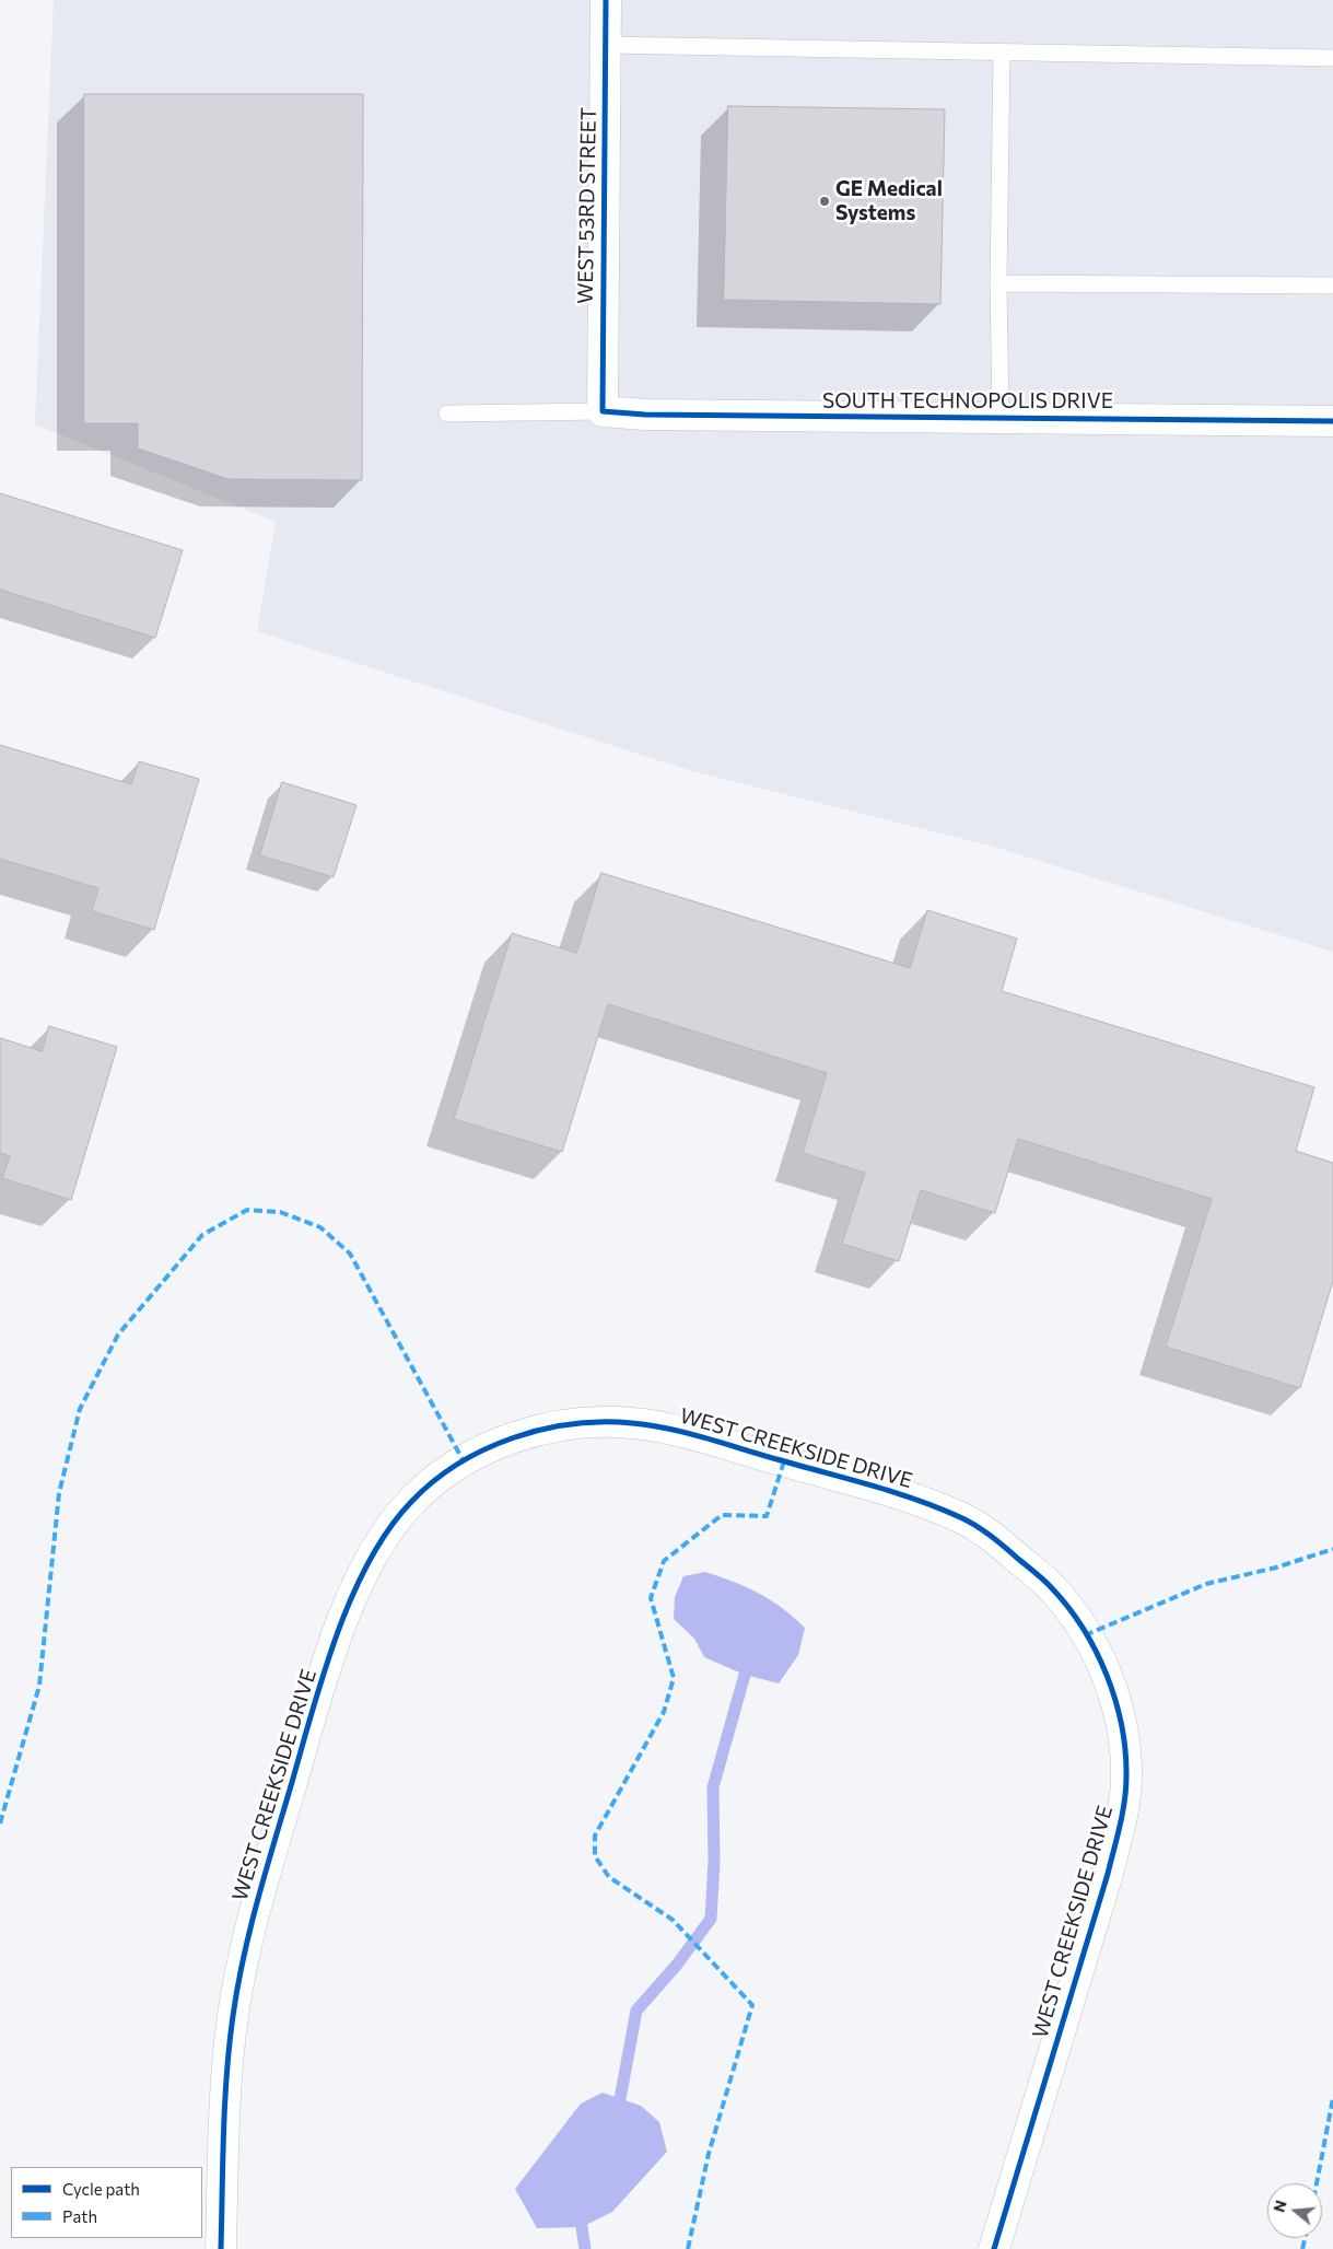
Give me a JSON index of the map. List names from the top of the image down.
{
  "streets": {
    "street": ["WEST 53RD STREET", "SOUTH TECHNOPOLIS DRIVE", "WEST CREEKSIDE DRIVE"]
  },
  "crossings": [
    ["WEST 53RD STREET", "SOUTH TECHNOPOLIS DRIVE"]
  ],
  "places": ["GE Medical Systems"],
  "legend": ["Cycle path", "Path"],
  "north": "left"
}
